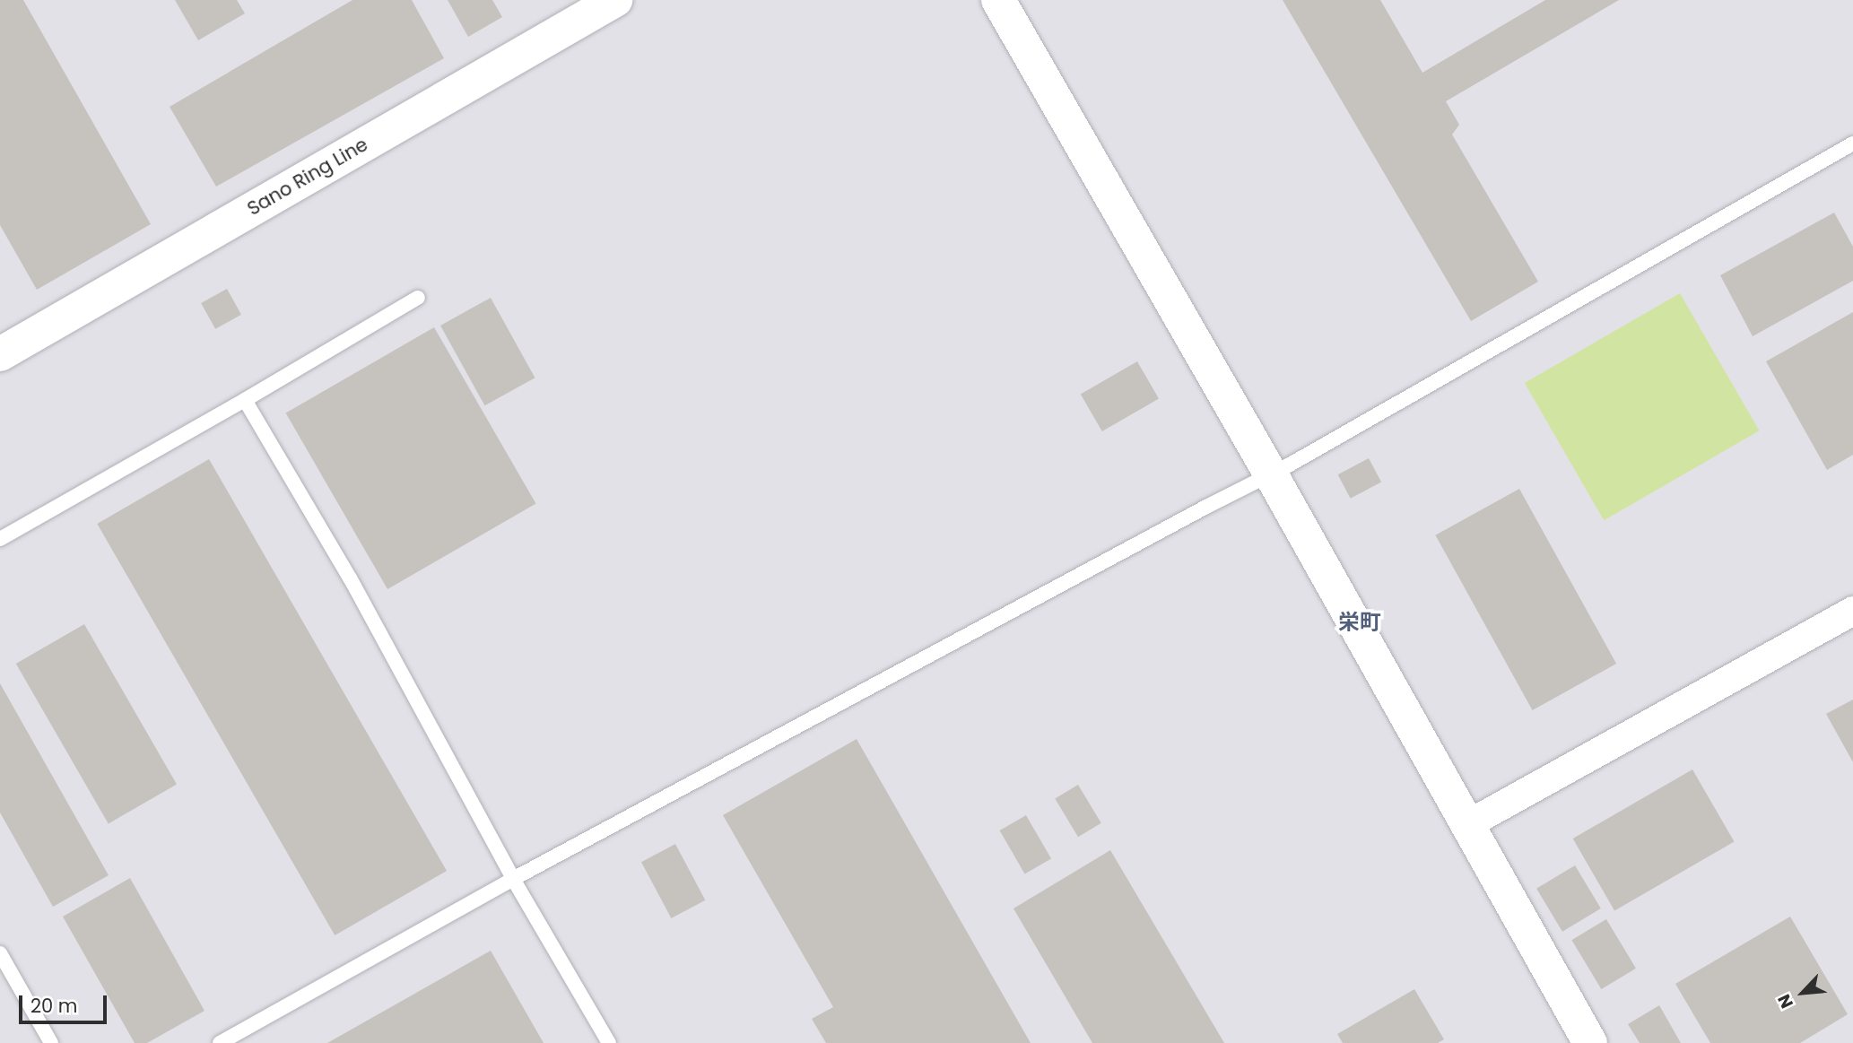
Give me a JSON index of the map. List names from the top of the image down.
{
  "streets": {
    "street": ["Sano Ring Line"]
  },
  "districts": ["栄町"],
  "scale_bar": "20 m",
  "north": "bottom left"
}
